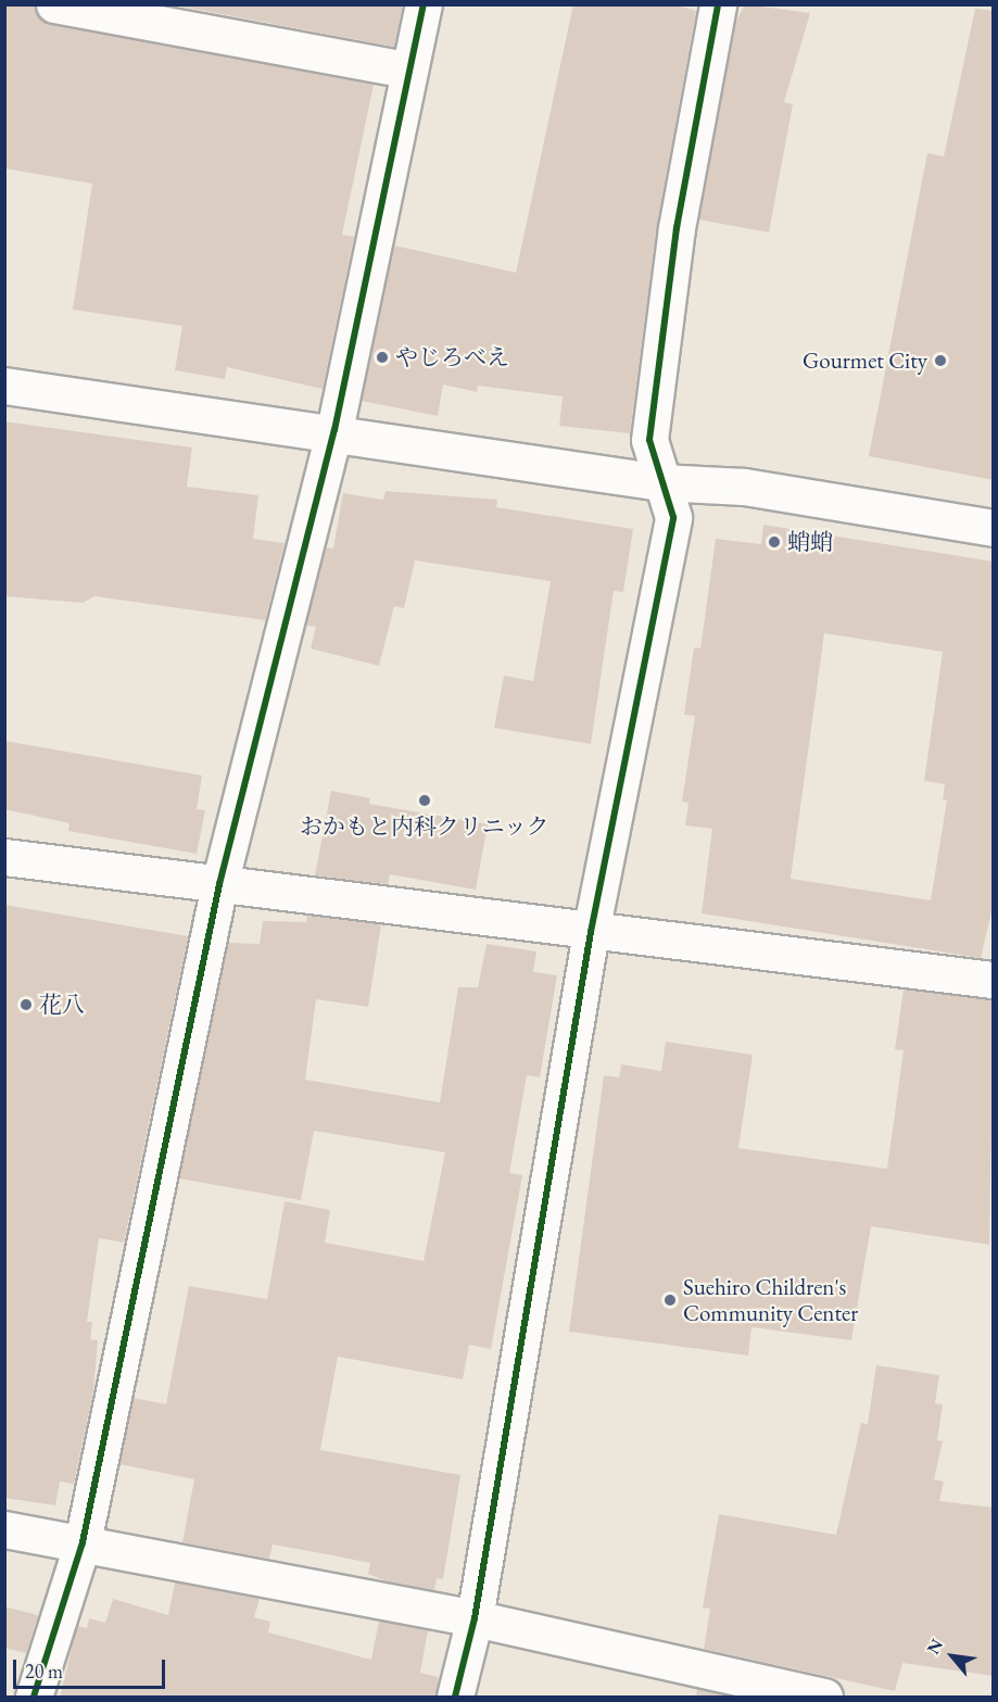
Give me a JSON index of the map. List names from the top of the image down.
{
  "places": [
    "やじろべえ",
    "Gourmet City",
    "蛸蛸",
    "おかもと内科クリニック",
    "花八",
    "Suehiro Children's Community Center"
  ],
  "scale_bar": "20 m",
  "north": "top left"
}
